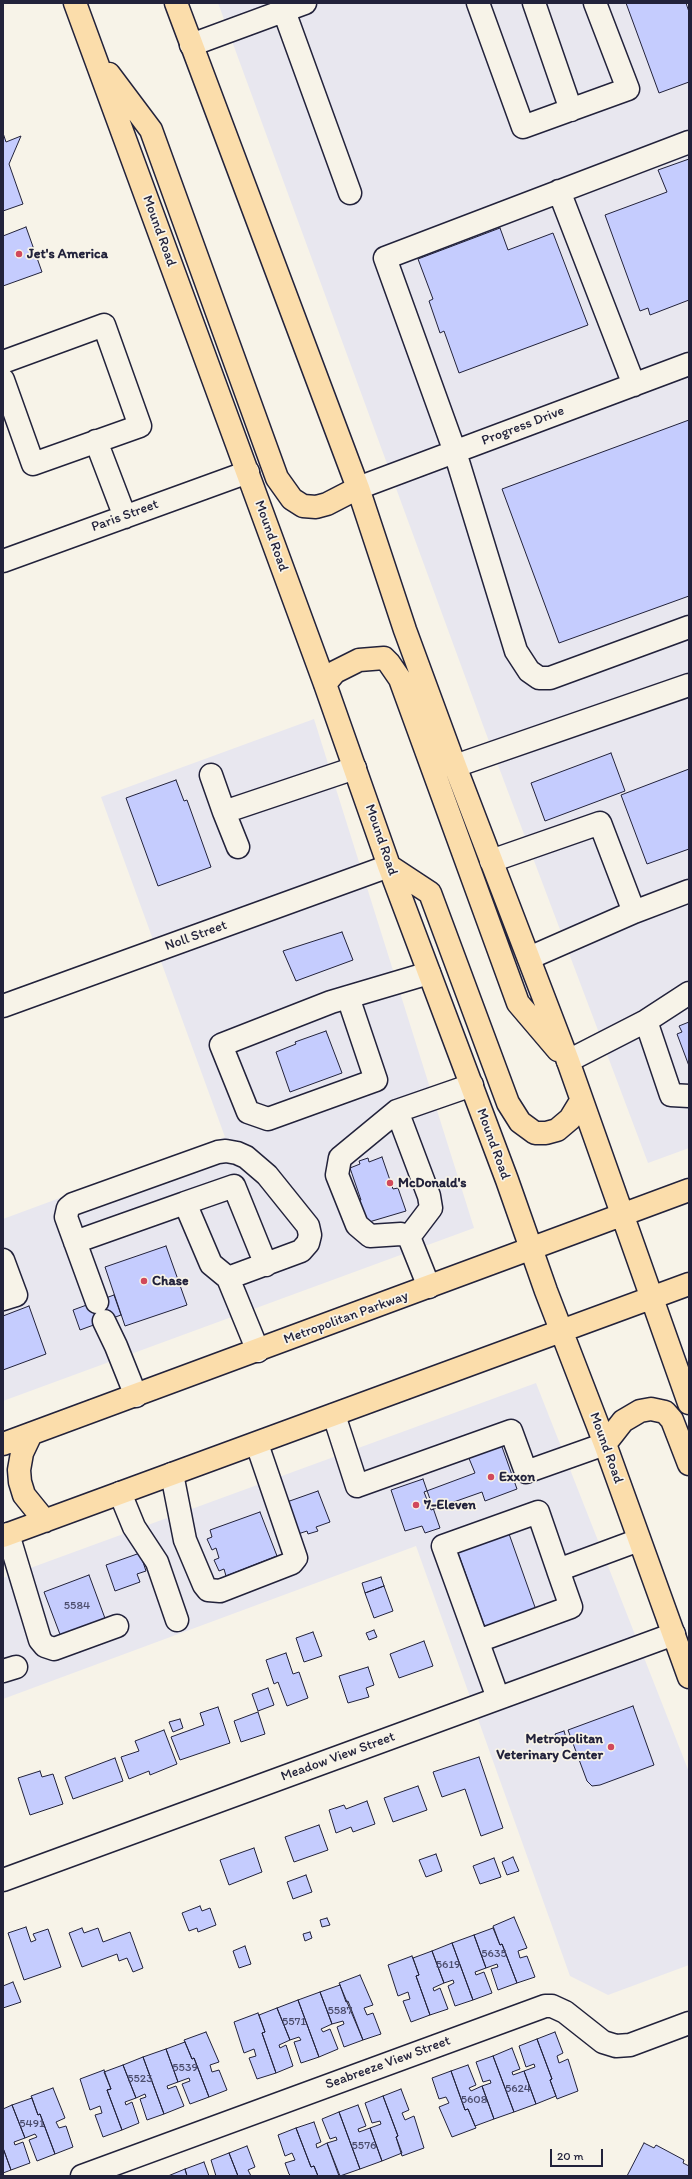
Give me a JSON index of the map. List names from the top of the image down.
{
  "streets": {
    "main road": ["Mound Road", "Metropolitan Parkway"],
    "street": [
      "Progress Drive",
      "Paris Street",
      "Noll Street",
      "Meadow View Street",
      "Seabreeze View Street"
    ]
  },
  "crossings": [
    ["Mound Road", "Paris Street"],
    ["Mound Road", "Noll Street"],
    ["Mound Road", "Metropolitan Parkway"],
    ["Mound Road", "Meadow View Street"]
  ],
  "places": [
    "Jet's America",
    "McDonald's",
    "Chase",
    "Exxon",
    "7-Eleven",
    "Metropolitan Veterinary Center"
  ],
  "house_numbers": [
    "5584",
    "5635",
    "5619",
    "5587",
    "5571",
    "5539",
    "5523",
    "5624",
    "5608",
    "5491",
    "5576"
  ],
  "scale_bar": "20 m"
}
